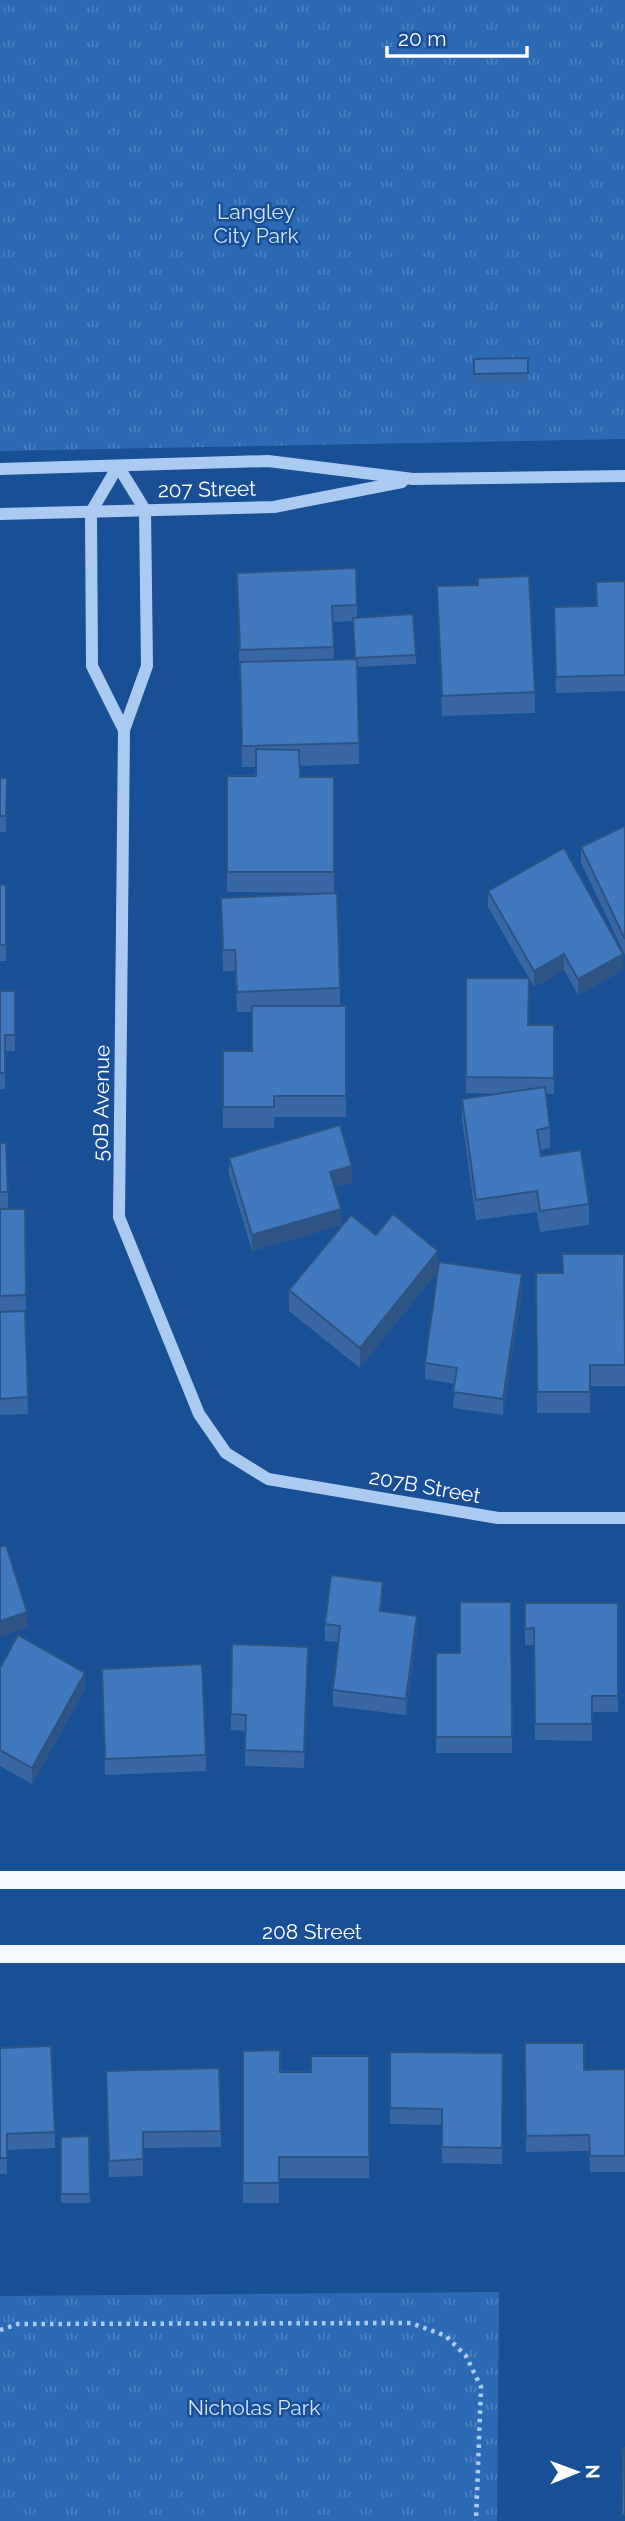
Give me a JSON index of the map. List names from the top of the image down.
{
  "streets": {
    "main road": ["208 Street"],
    "street": ["207 Street", "50B Avenue", "207B Street"]
  },
  "crossings": [
    ["207 Street", "50B Avenue"],
    ["50B Avenue", "207B Street"]
  ],
  "parks": ["Langley City Park", "Nicholas Park"],
  "scale_bar": "20 m",
  "north": "right"
}
